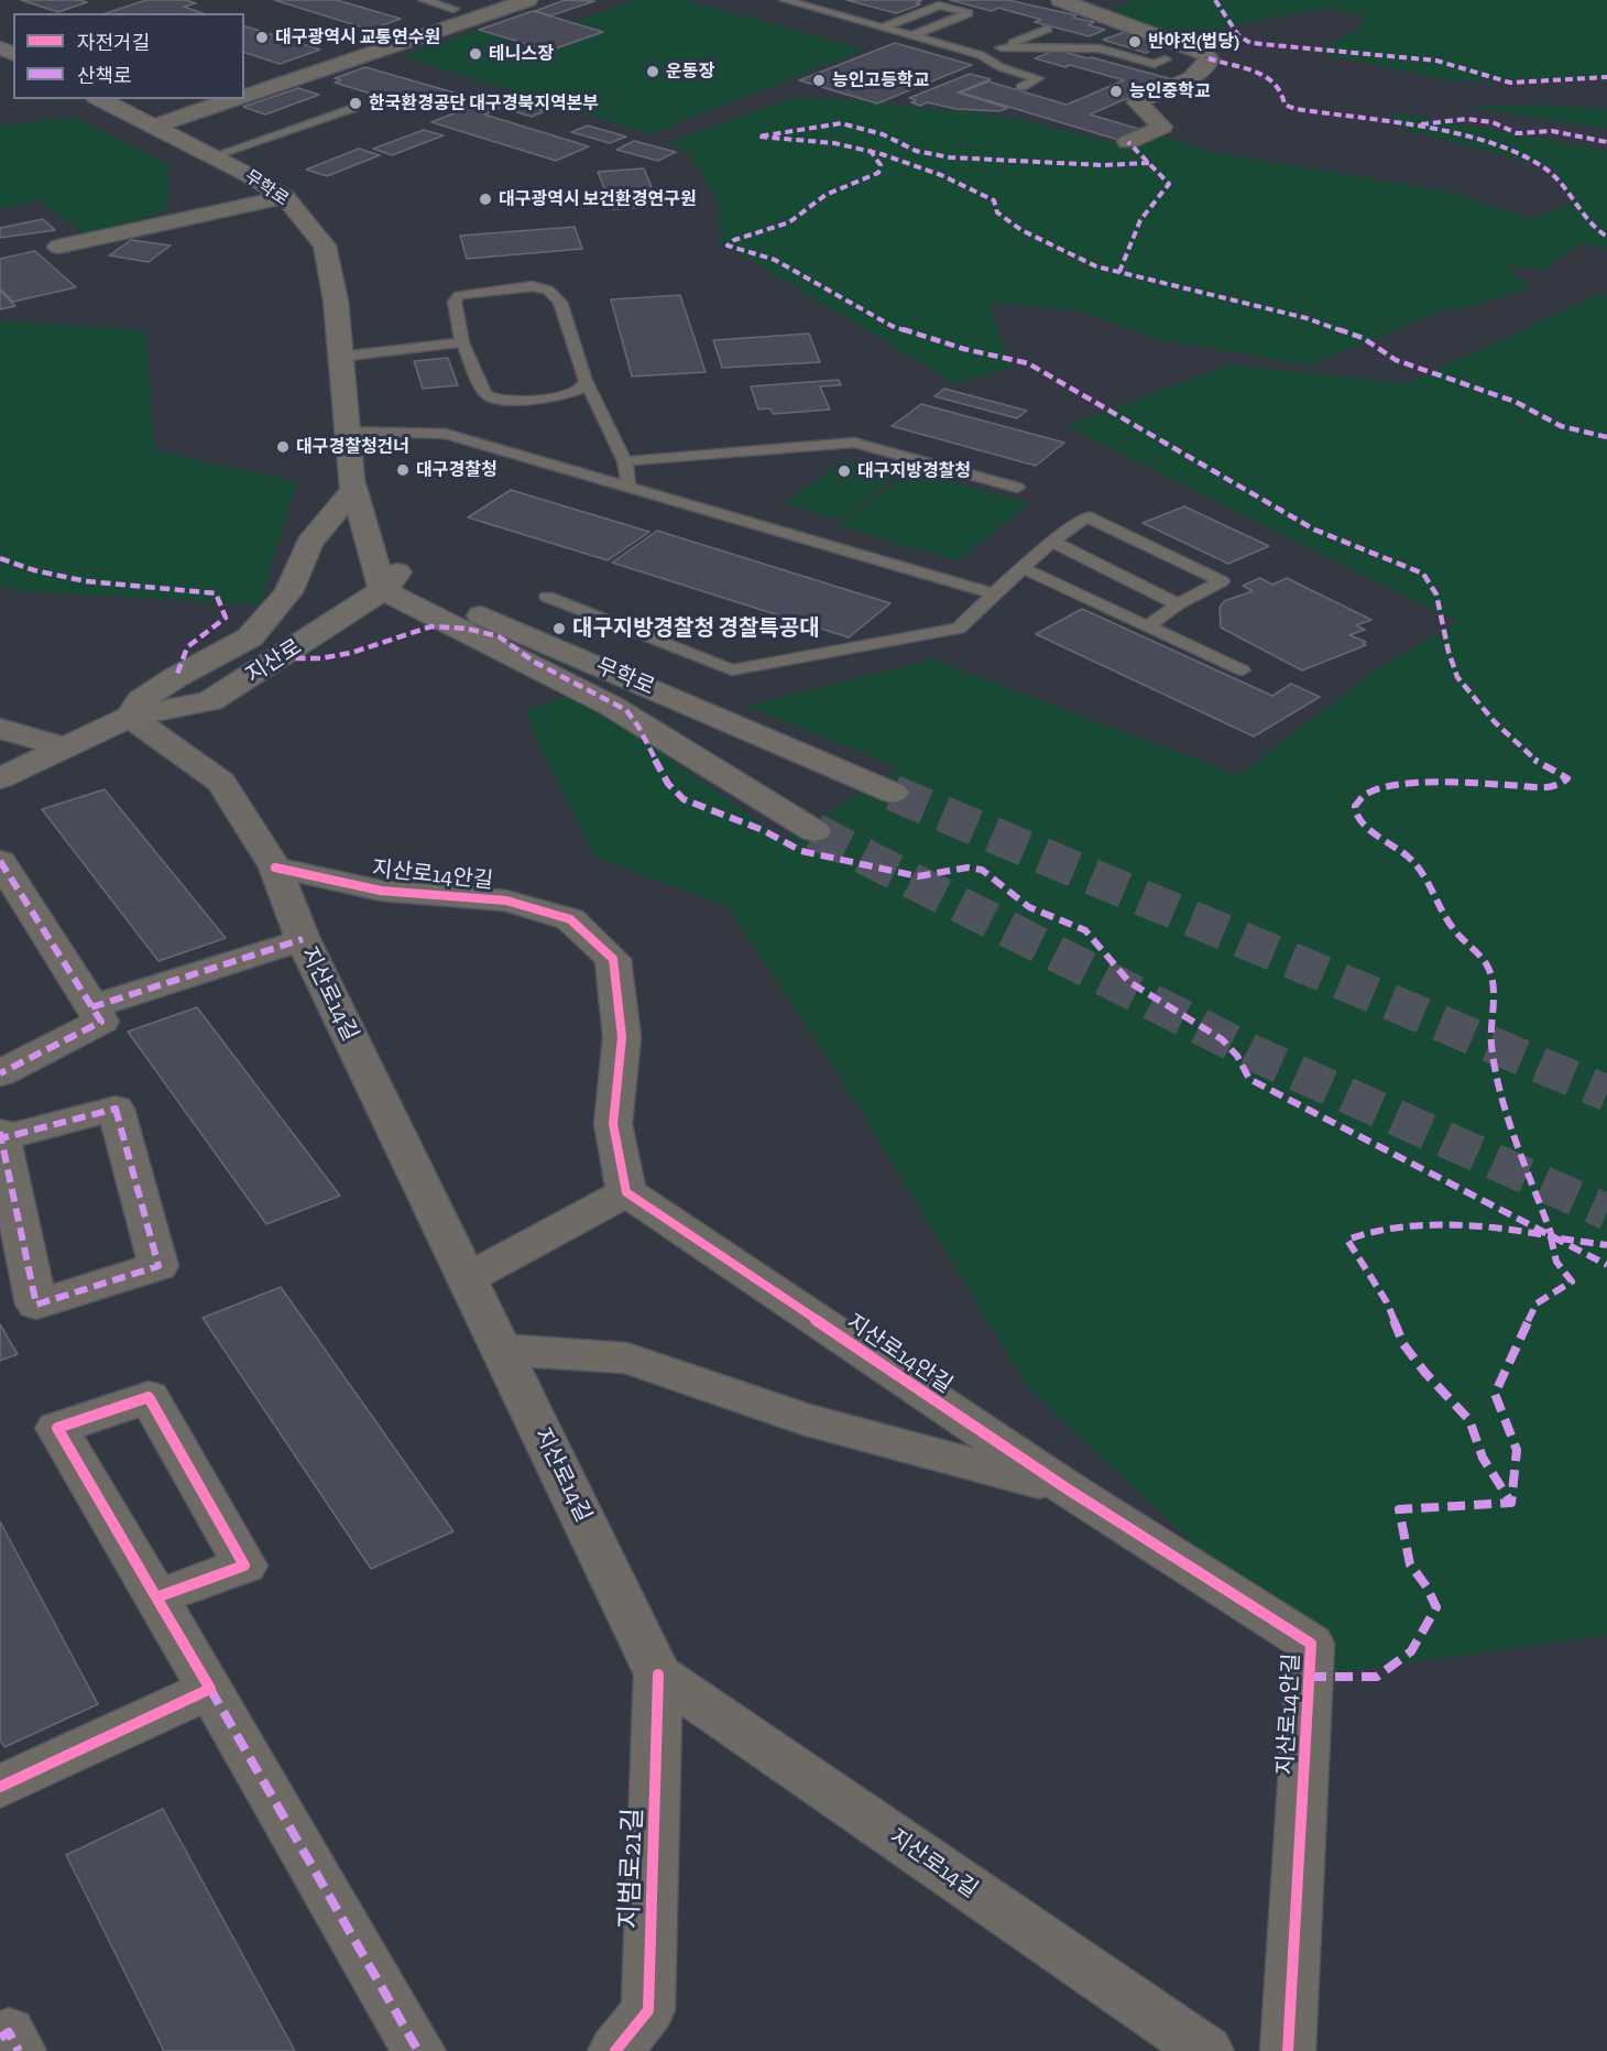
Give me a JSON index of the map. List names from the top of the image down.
{
  "streets": {
    "main road": ["무학로", "지산로"],
    "street": ["지산로14안길", "지산로14길", "지범로21길"]
  },
  "crossings": [
    ["무학로", "지산로"],
    ["지산로", "지산로14길"],
    ["지산로14안길", "지산로14길"],
    ["지산로14길", "지범로21길"]
  ],
  "places": [
    "대구광역시 교통연수원",
    "반야전(법당)",
    "테니스장",
    "운동장",
    "능인고등학교",
    "능인중학교",
    "한국환경공단 대구경북지역본부",
    "대구광역시 보건환경연구원",
    "대구경찰청건너",
    "대구경찰청",
    "대구지방경찰청",
    "대구지방경찰청 경찰특공대"
  ],
  "legend": ["자전거길", "산책로"]
}
